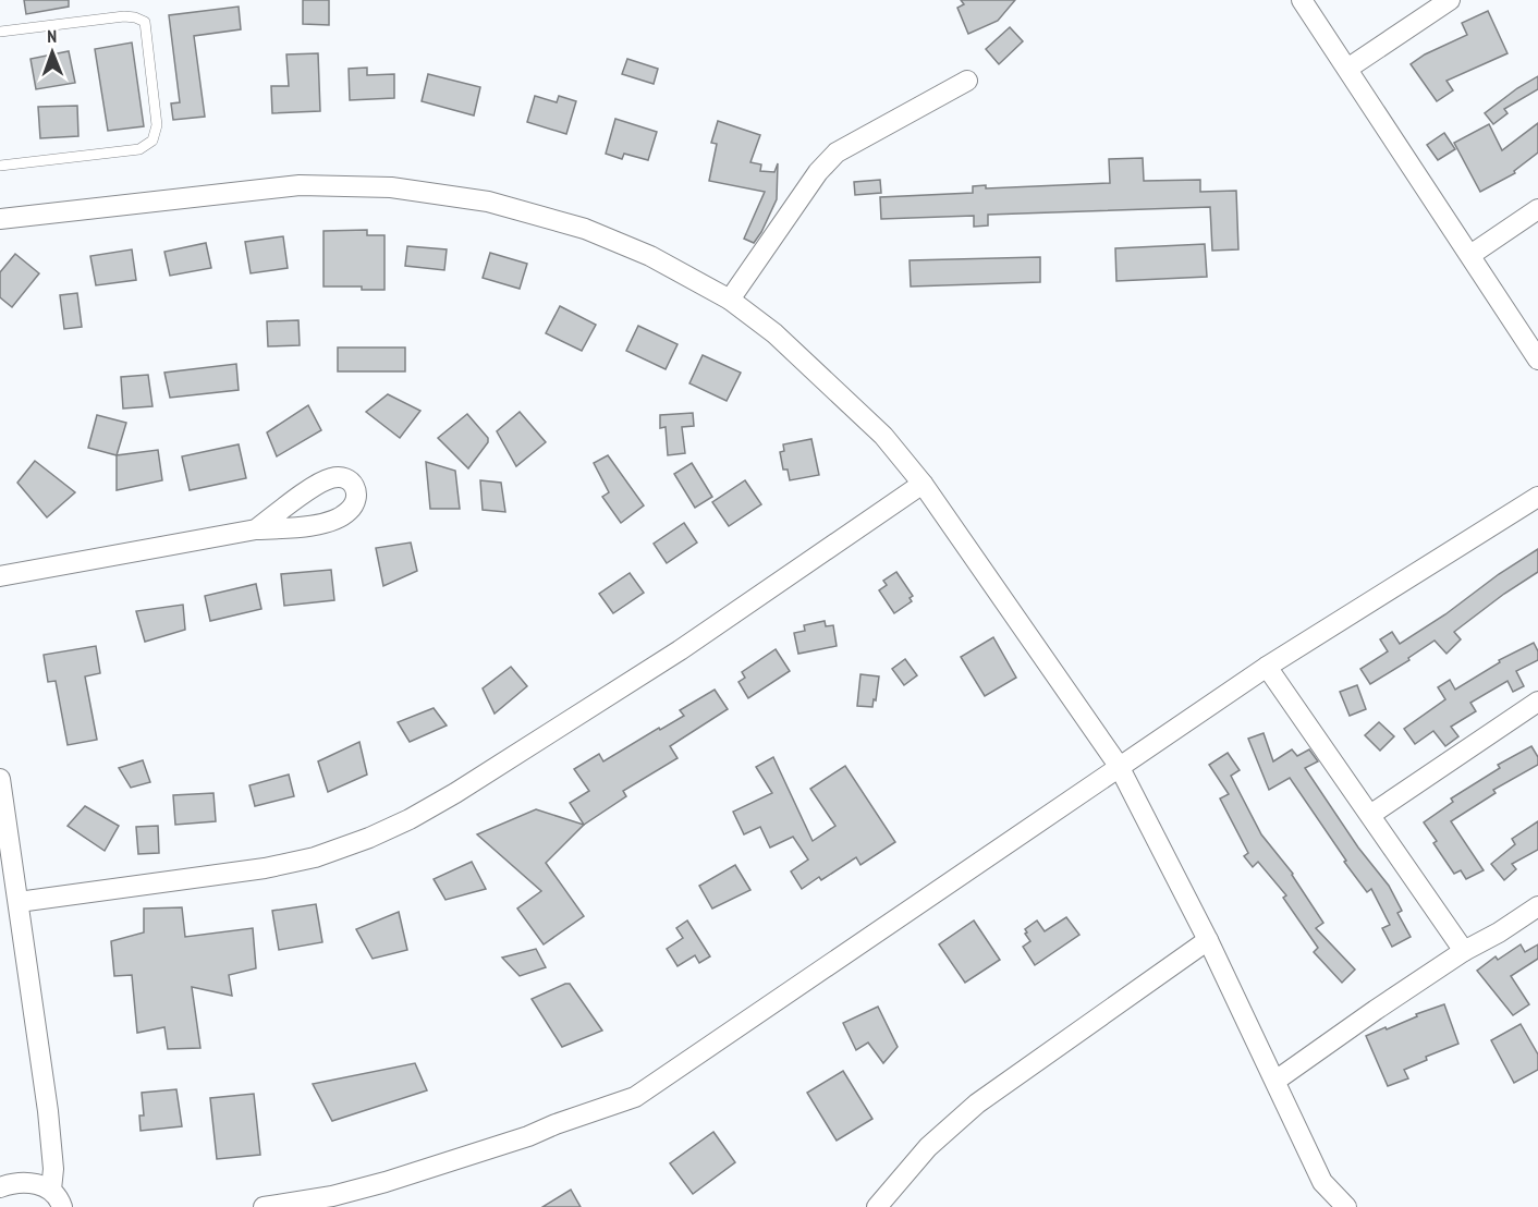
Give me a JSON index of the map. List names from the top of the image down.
{
  "north": "top"
}
